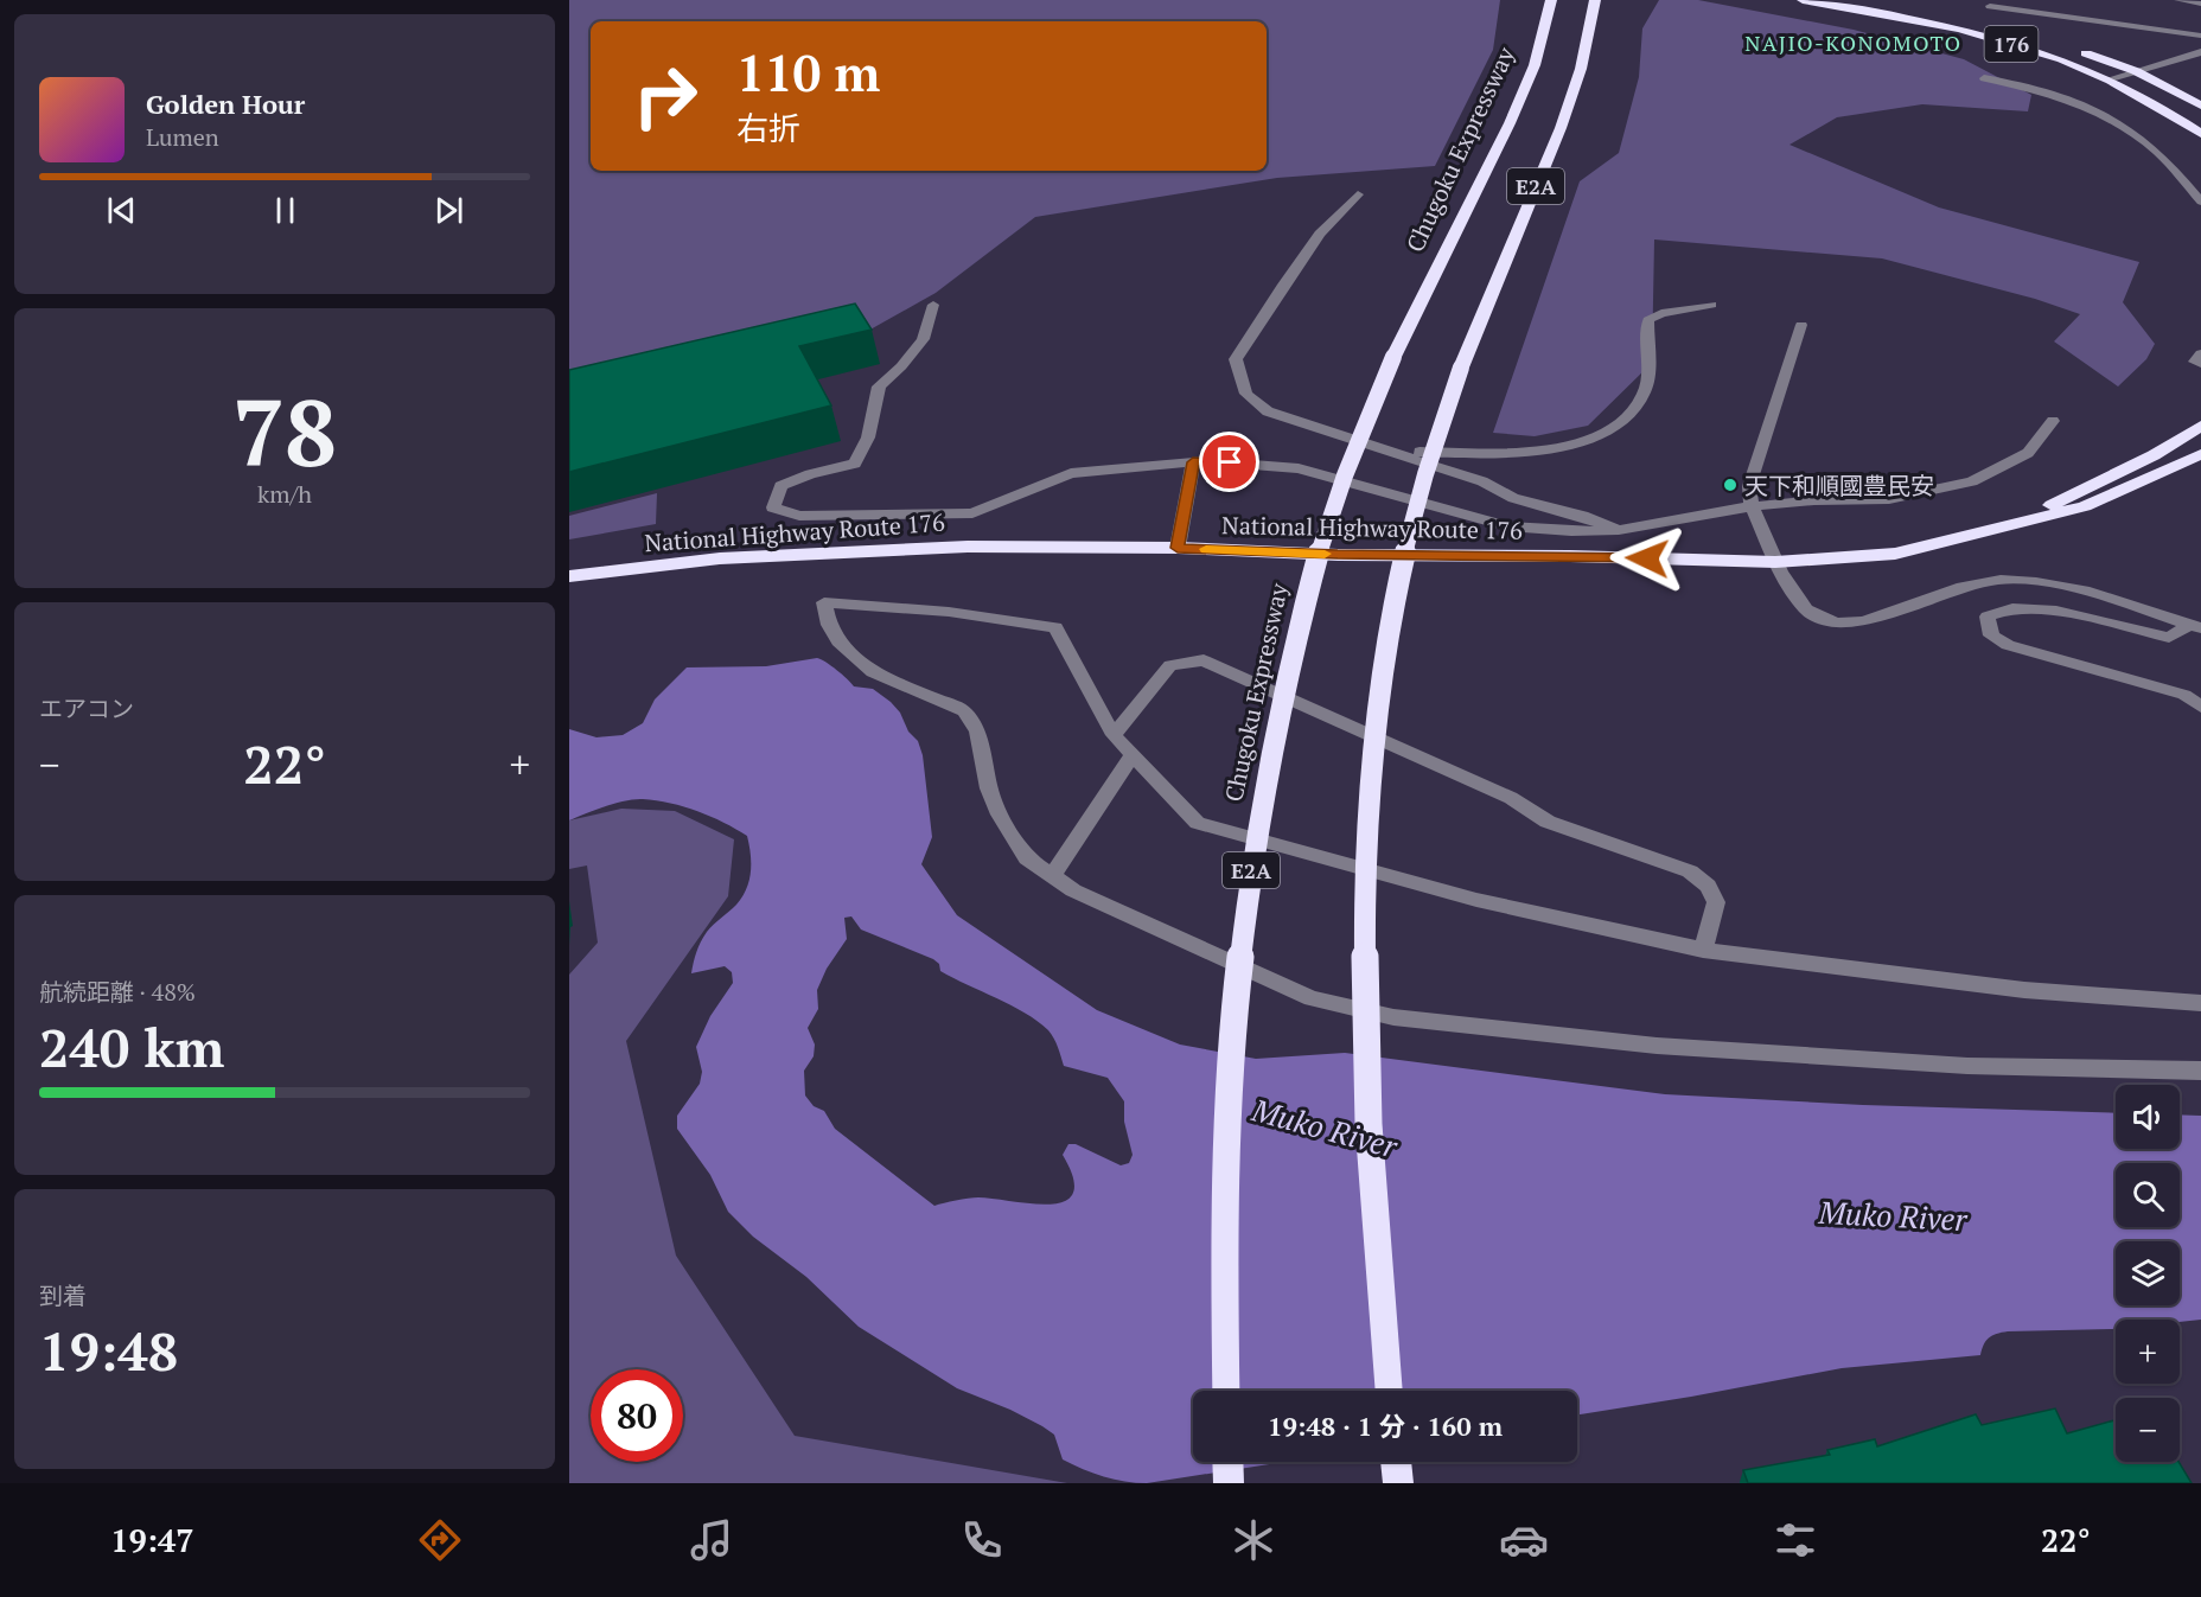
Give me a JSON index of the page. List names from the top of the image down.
{
  "streets": {
    "highway": [
      "176",
      "Chugoku Expressway",
      "E2A",
      "National Highway Route 176"
    ]
  },
  "districts": ["NAJIO-KONOMOTO"],
  "water": ["Muko River"],
  "places": ["天下和順國豊民安"],
  "page": {
    "turn": ["110 m", "右折"],
    "song": ["Golden Hour", "Lumen"],
    "tile": [
      ["78", "km/h"],
      "エアコン",
      ["航続距離 · 48%", "240 km"],
      ["到着", "19:48"]
    ],
    "heat": ["−", "22°", "+"],
    "map_buttons": ["+", "−"],
    "limit": "80",
    "trip": "19:48 · 1 分 · 160 m",
    "tabs": ["19:47", "22°"]
  }
}
